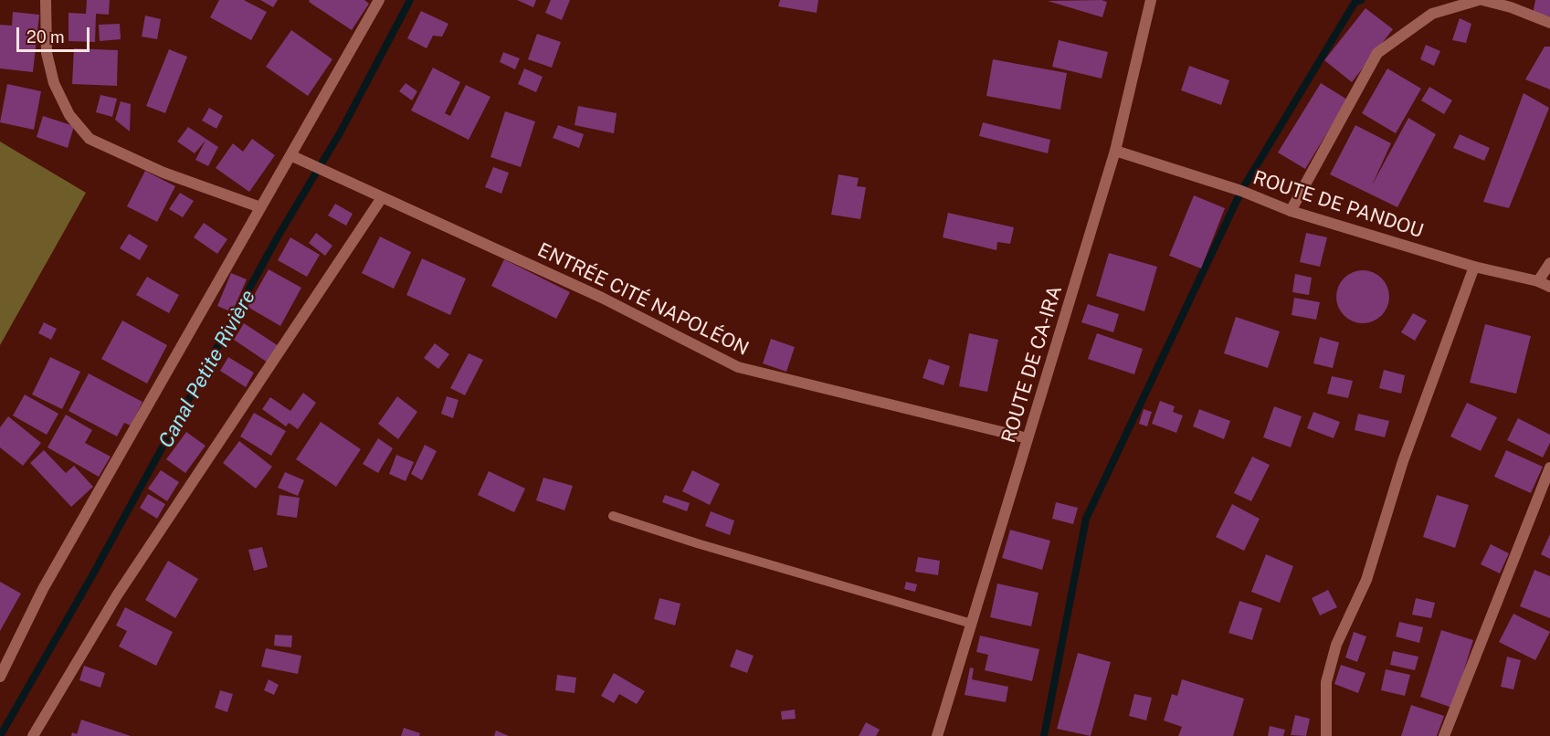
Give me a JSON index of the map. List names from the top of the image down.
{
  "streets": {
    "street": ["ROUTE DE PANDOU", "ENTRÉE CITÉ NAPOLÉON", "ROUTE DE CA-IRA"]
  },
  "crossings": [
    ["ROUTE DE PANDOU", "ROUTE DE CA-IRA"],
    ["ENTRÉE CITÉ NAPOLÉON", "ROUTE DE CA-IRA"]
  ],
  "water": ["Canal Petite Rivière"],
  "scale_bar": "20 m"
}
